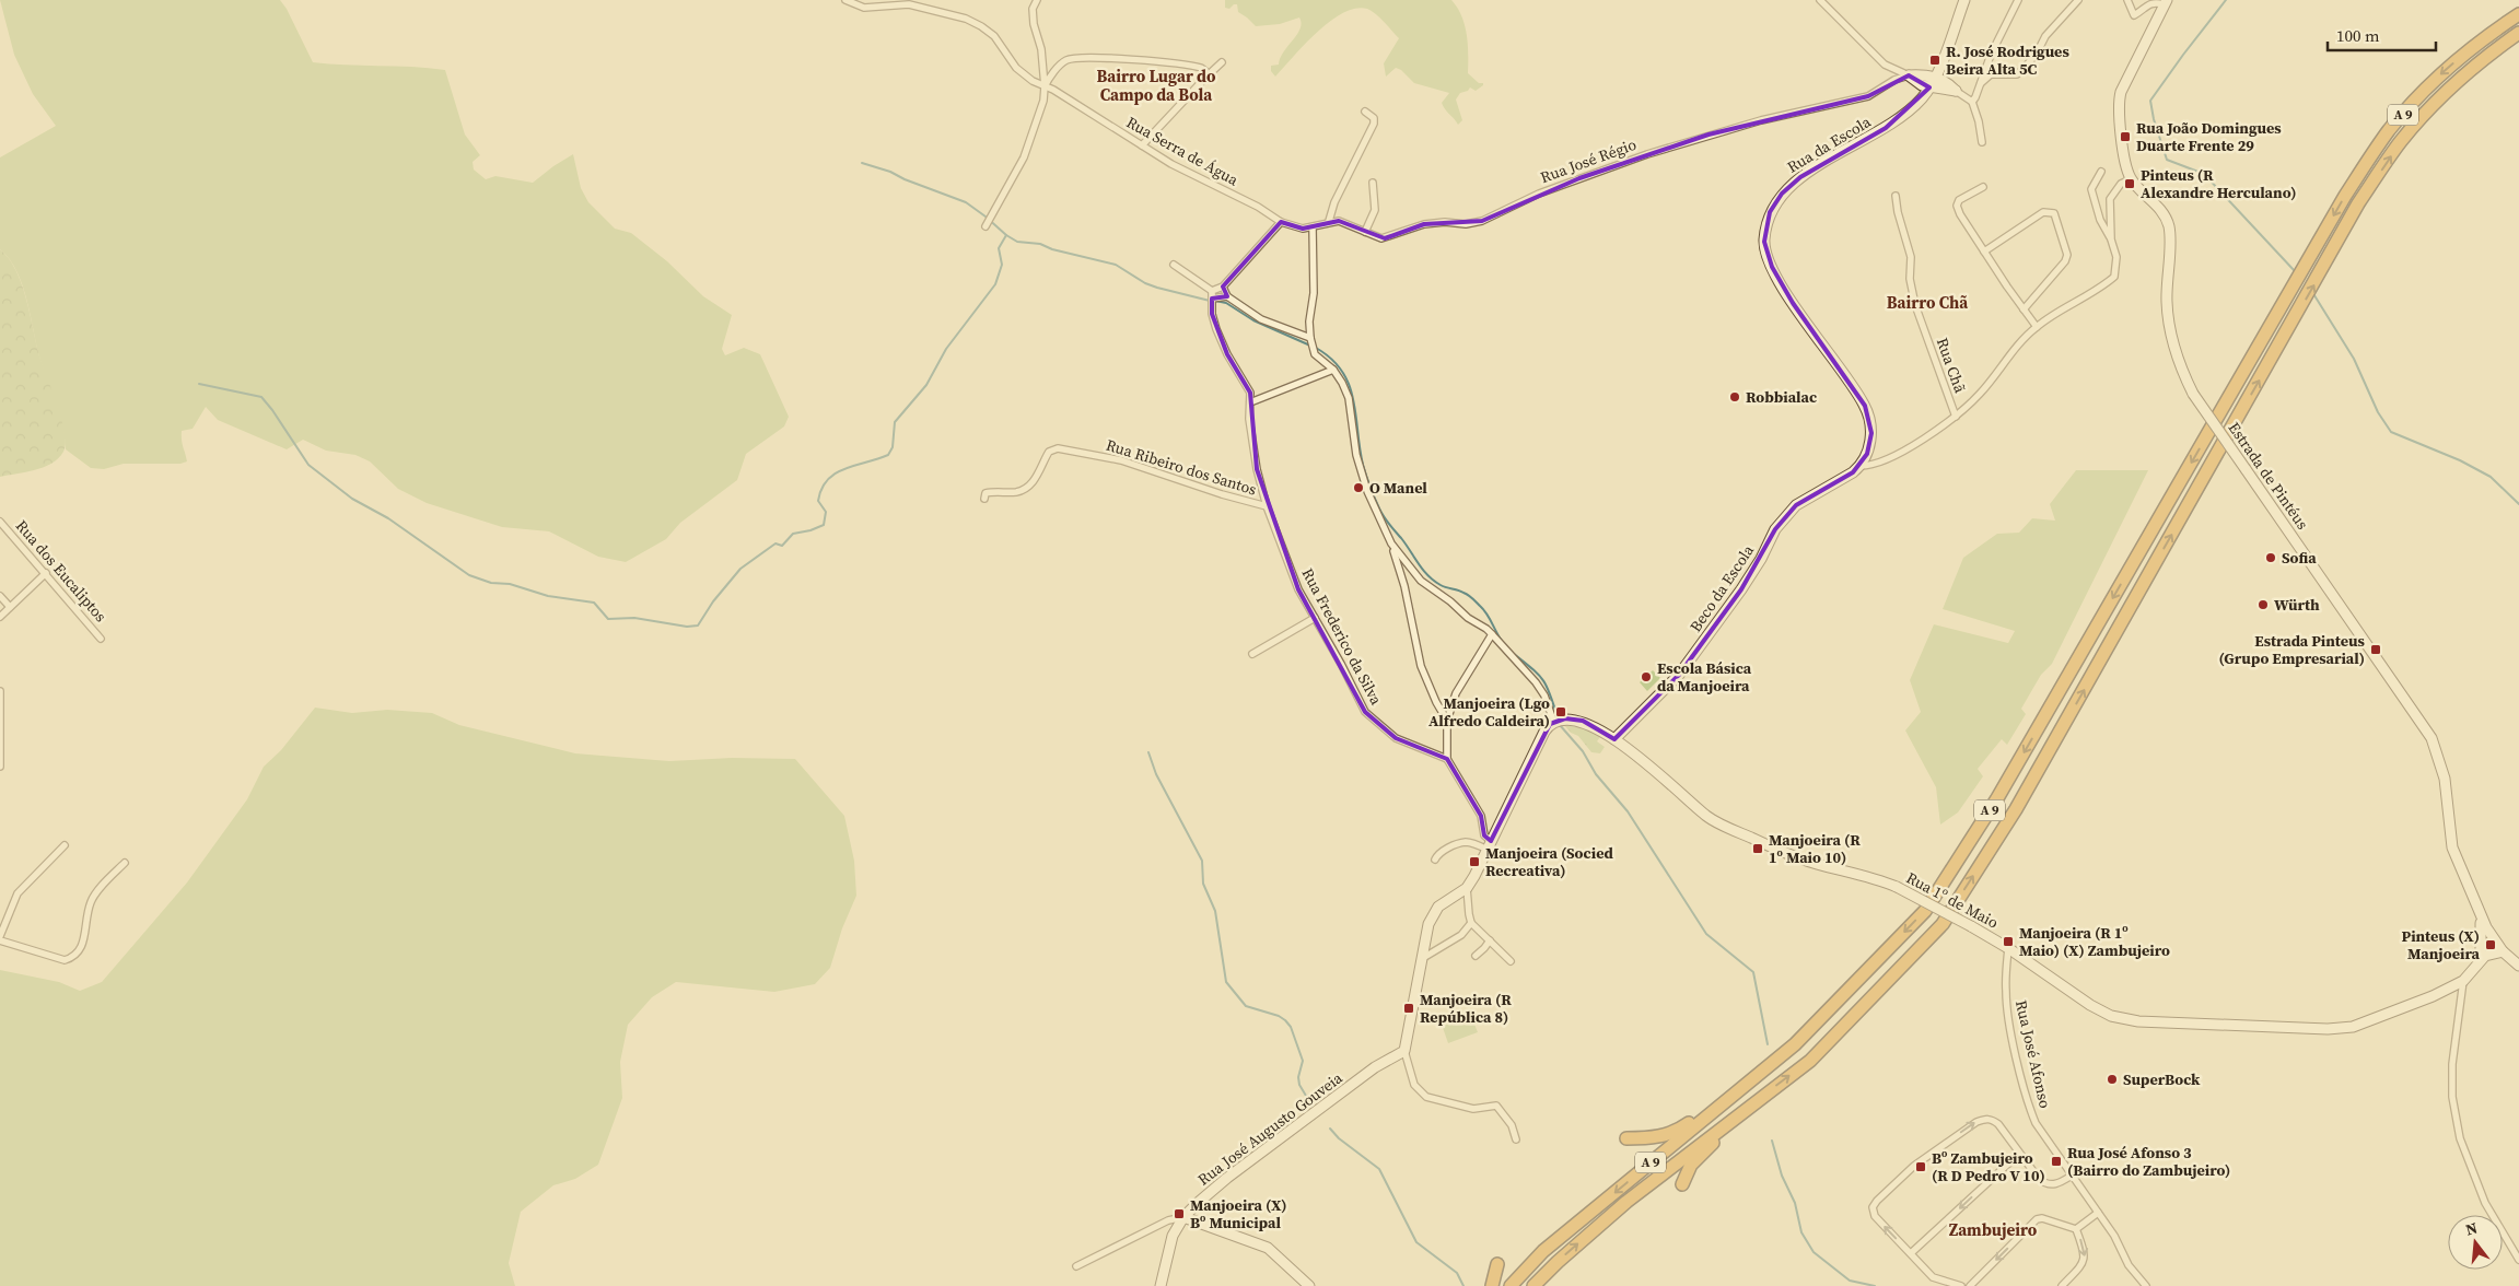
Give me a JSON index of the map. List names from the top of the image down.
{
  "streets": {
    "highway": ["A 9"],
    "street": [
      "Rua da Escola",
      "Rua Serra de Água",
      "Rua José Régio",
      "Rua Chã",
      "Rua Ribeiro dos Santos",
      "Estrada de Pintéus",
      "Rua dos Eucaliptos",
      "Beco da Escola",
      "Rua Frederico da Silva",
      "Rua 1º de Maio",
      "Rua José Afonso",
      "Rua José Augusto Gouveia"
    ]
  },
  "crossings": [
    ["Rua da Escola", "Beco da Escola"],
    ["Rua Ribeiro dos Santos", "Rua Frederico da Silva"],
    ["Beco da Escola", "Rua 1º de Maio"],
    ["Rua 1º de Maio", "Rua José Afonso"]
  ],
  "districts": ["Bairro Lugar do Campo da Bola", "Bairro Chã", "Zambujeiro"],
  "places": {
    "transit": [
      "R. José Rodrigues Beira Alta 5C",
      "Rua João Domingues Duarte Frente 29",
      "Pinteus (R Alexandre Herculano)",
      "Estrada Pinteus (Grupo Empresarial)",
      "Manjoeira (Lgo Alfredo Caldeira)",
      "Manjoeira (R 1º Maio 10)",
      "Manjoeira (Socied Recreativa)",
      "Manjoeira (R 1º Maio) (X) Zambujeiro",
      "Pinteus (X) Manjoeira",
      "Manjoeira (R República 8)",
      "Rua José Afonso 3 (Bairro do Zambujeiro)",
      "Bº Zambujeiro (R D Pedro V 10)",
      "Manjoeira (X) Bº Municipal"
    ],
    "other": [
      "Robbialac",
      "O Manel",
      "Sofia",
      "Würth",
      "Escola Básica da Manjoeira",
      "SuperBock"
    ]
  },
  "scale_bar": "100 m",
  "north": "top"
}
